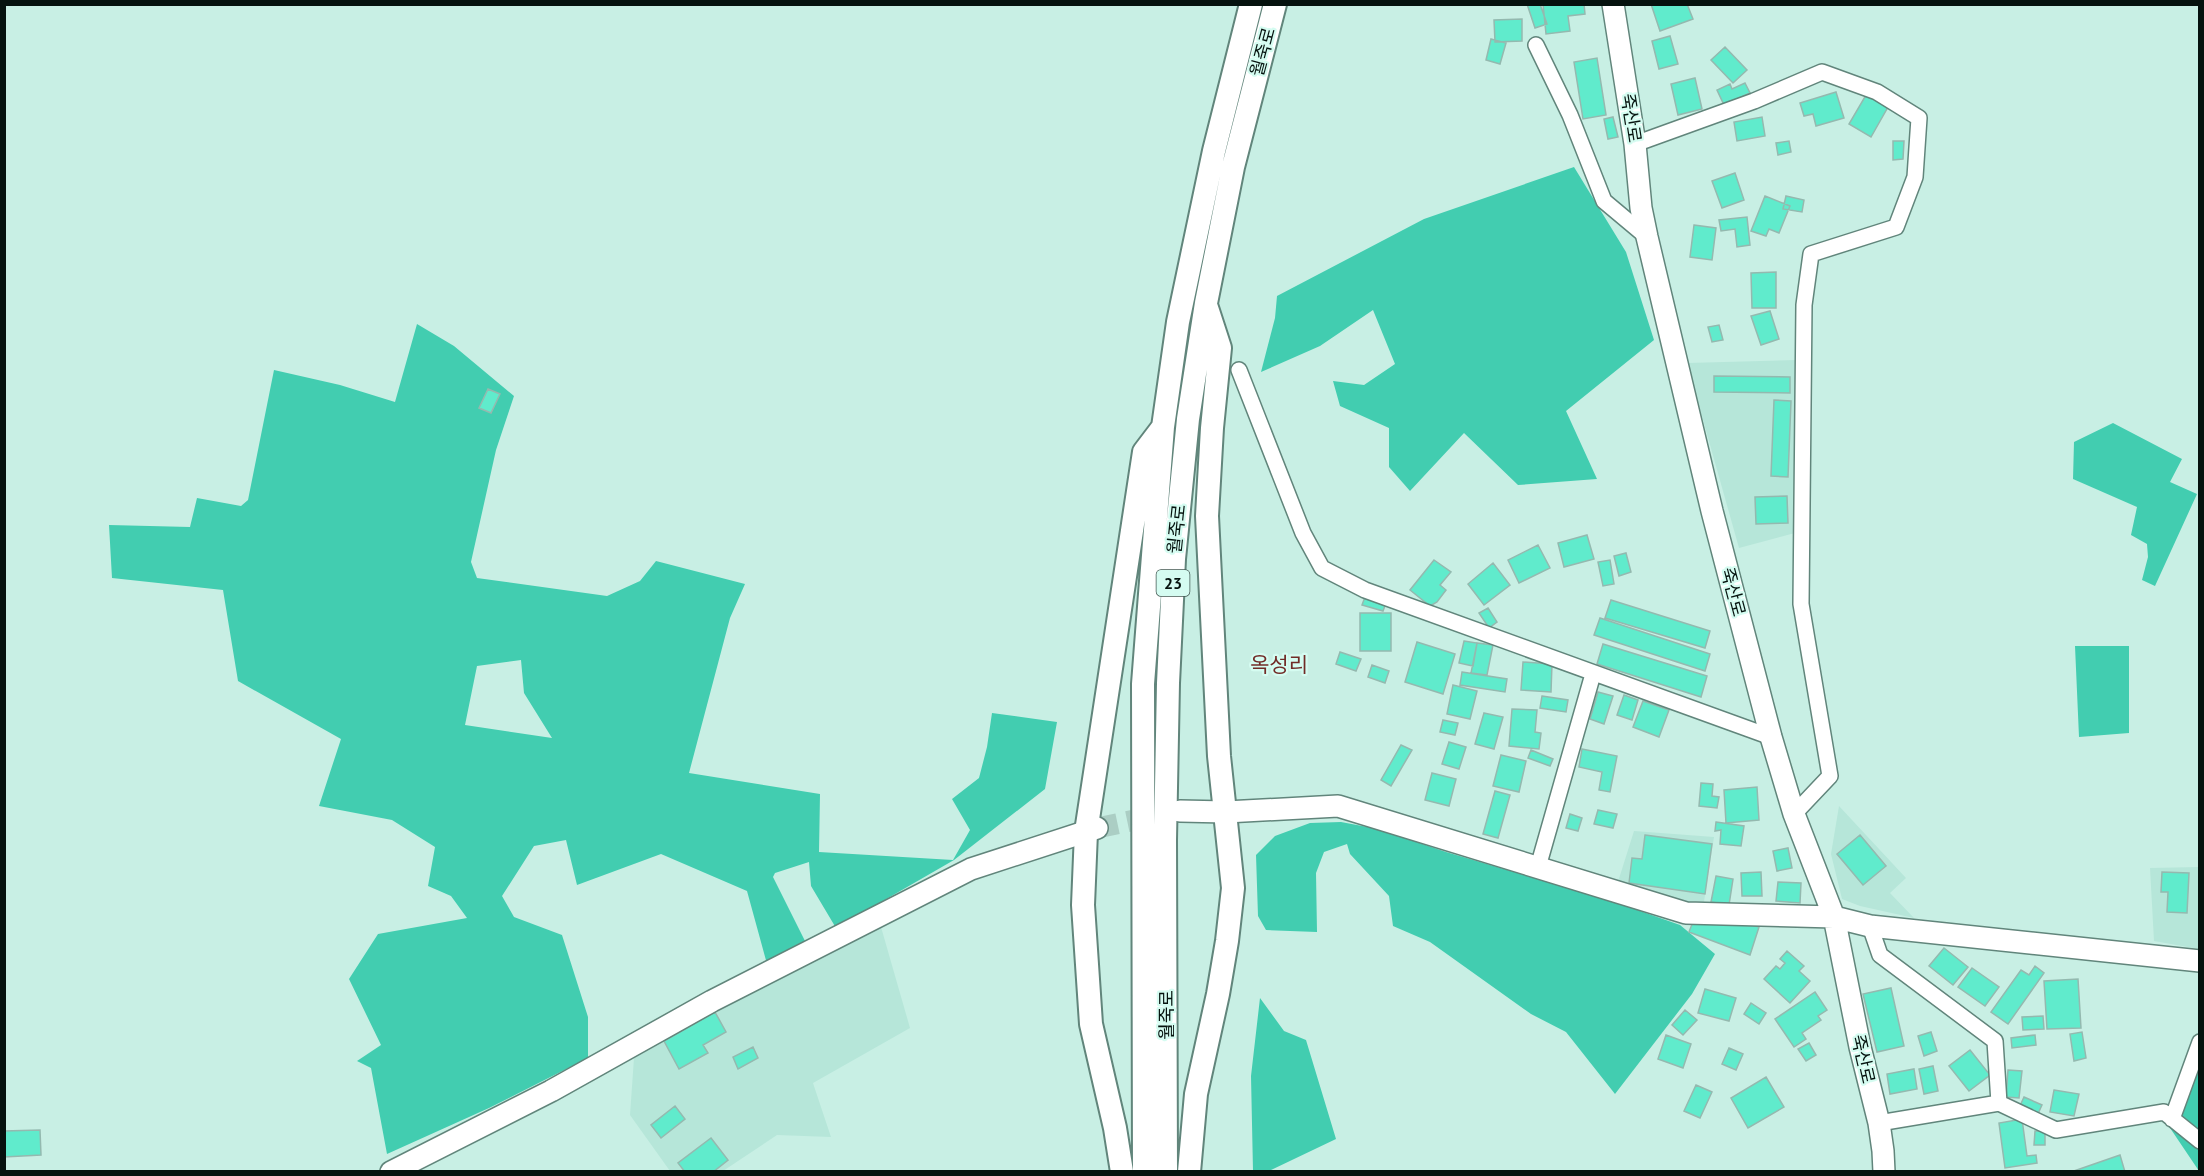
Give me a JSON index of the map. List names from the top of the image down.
{
  "streets": {
    "main road": ["월죽로", "23"],
    "street": ["죽산로"]
  },
  "districts": ["옥성리"]
}
